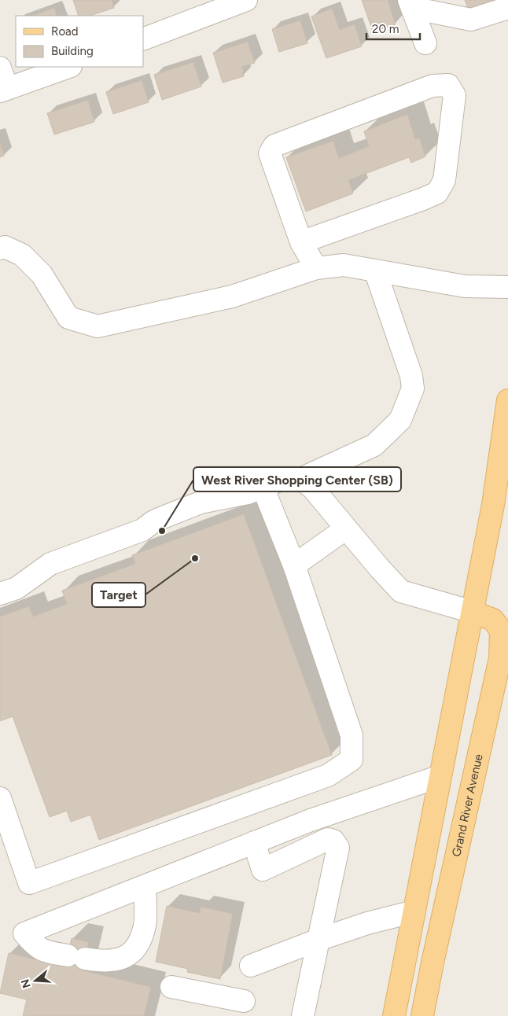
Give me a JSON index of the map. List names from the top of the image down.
{
  "streets": {
    "main road": ["Grand River Avenue"]
  },
  "places": ["West River Shopping Center (SB)", "Target"],
  "legend": ["Road", "Building"],
  "scale_bar": "20 m",
  "north": "left"
}
